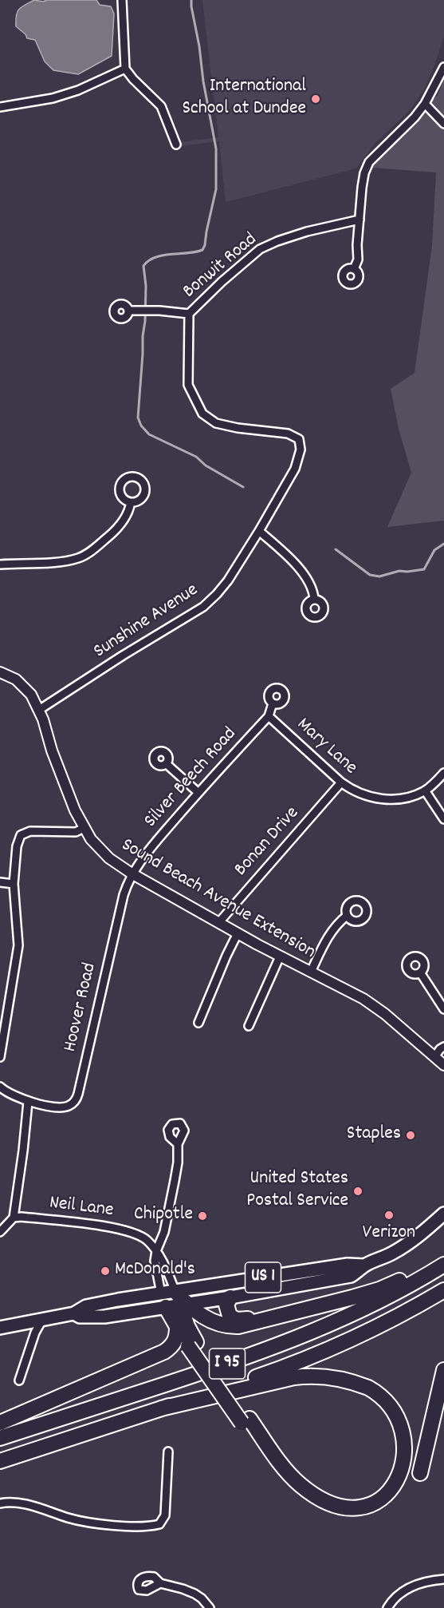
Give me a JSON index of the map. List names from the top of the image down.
{
  "streets": {
    "highway": ["I 95"],
    "main road": ["US 1"],
    "street": [
      "Bonwit Road",
      "Sunshine Avenue",
      "Mary Lane",
      "Silver Beech Road",
      "Bonan Drive",
      "Sound Beach Avenue Extension",
      "Hoover Road",
      "Neil Lane"
    ]
  },
  "crossings": [
    ["Bonwit Road", "Sunshine Avenue"],
    ["Sunshine Avenue", "Sound Beach Avenue Extension"],
    ["Mary Lane", "Silver Beech Road"],
    ["Mary Lane", "Bonan Drive"],
    ["Silver Beech Road", "Sound Beach Avenue Extension"],
    ["Silver Beech Road", "Hoover Road"],
    ["Bonan Drive", "Sound Beach Avenue Extension"],
    ["Sound Beach Avenue Extension", "Hoover Road"],
    ["Neil Lane", "US 1"]
  ],
  "places": [
    "International School at Dundee",
    "Staples",
    "United States Postal Service",
    "Verizon",
    "Chipotle",
    "McDonald's"
  ]
}
